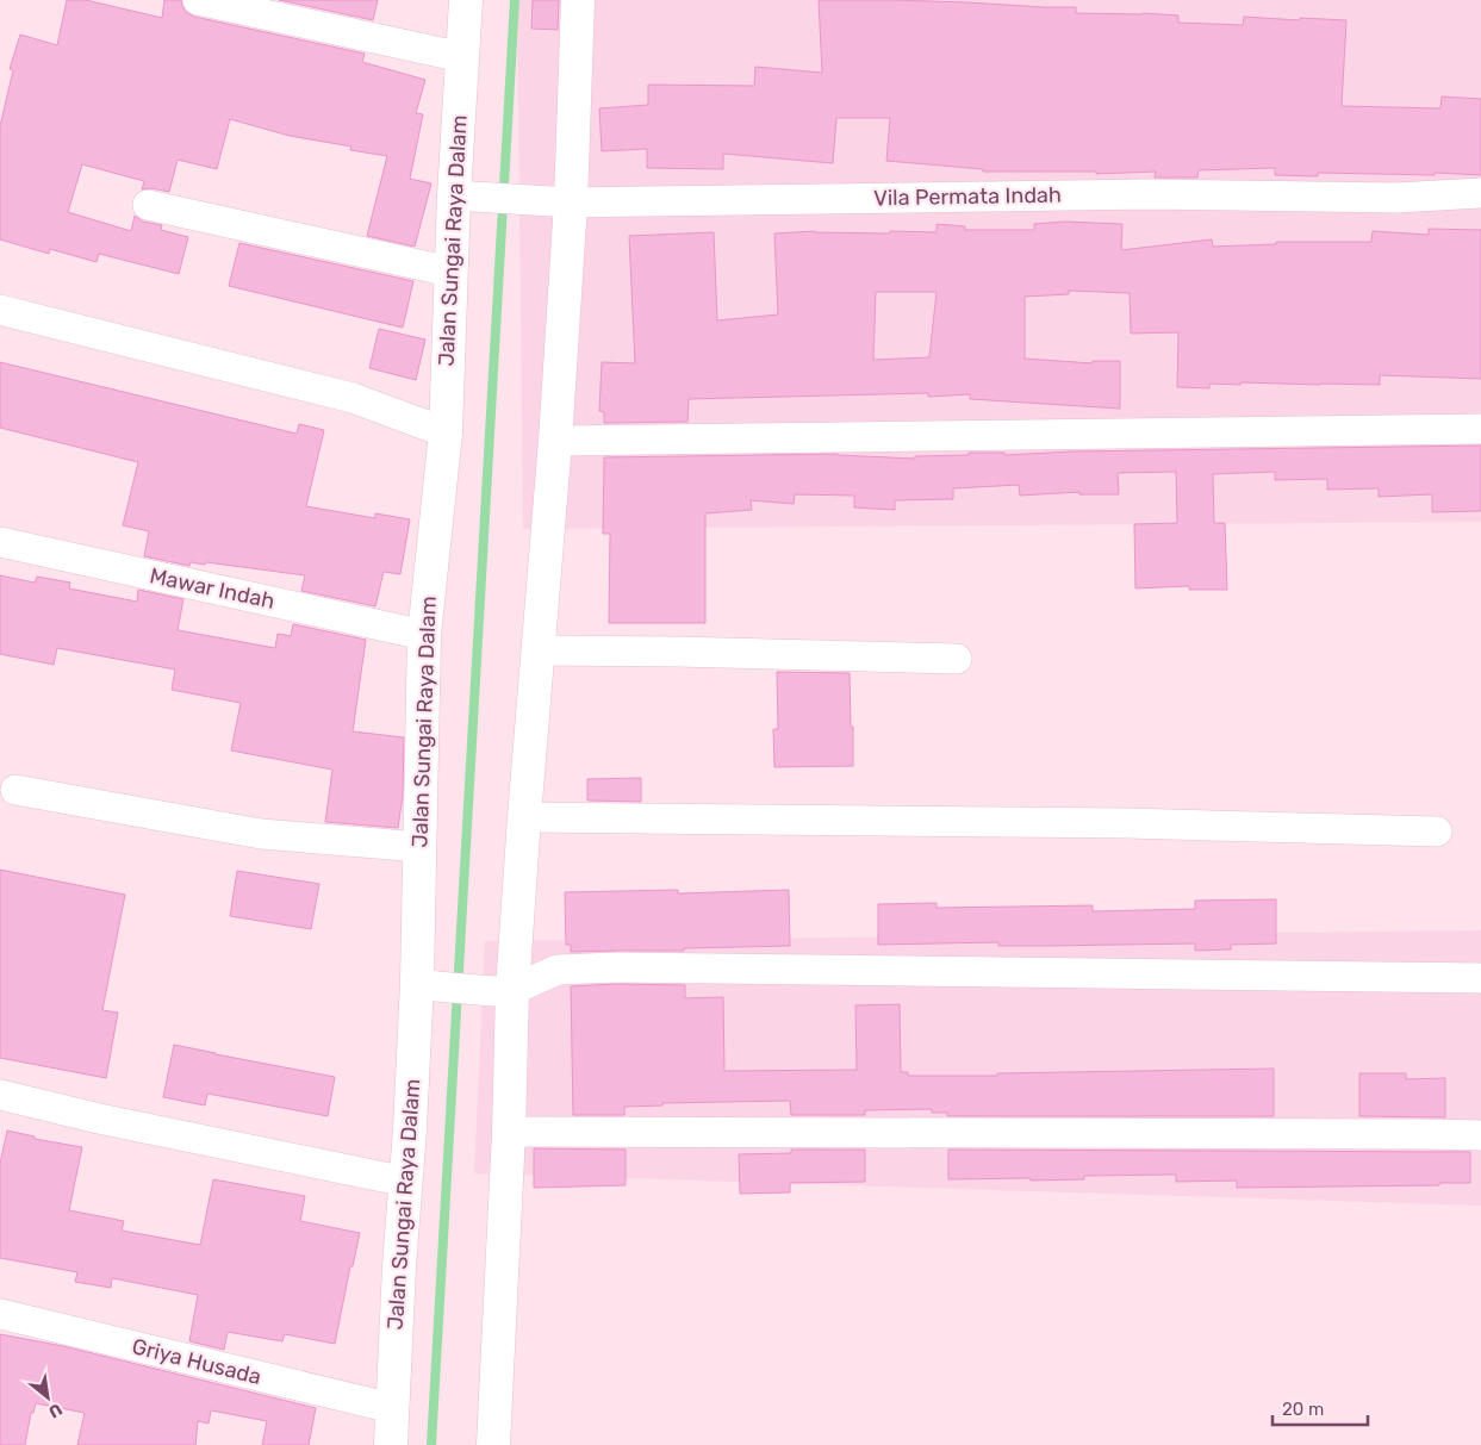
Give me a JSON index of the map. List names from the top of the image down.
{
  "streets": {
    "street": [
      "Vila Permata Indah",
      "Jalan Sungai Raya Dalam",
      "Mawar Indah",
      "Griya Husada"
    ]
  },
  "crossings": [
    ["Vila Permata Indah", "Jalan Sungai Raya Dalam"],
    ["Jalan Sungai Raya Dalam", "Mawar Indah"],
    ["Jalan Sungai Raya Dalam", "Griya Husada"]
  ],
  "scale_bar": "20 m",
  "north": "bottom right"
}
